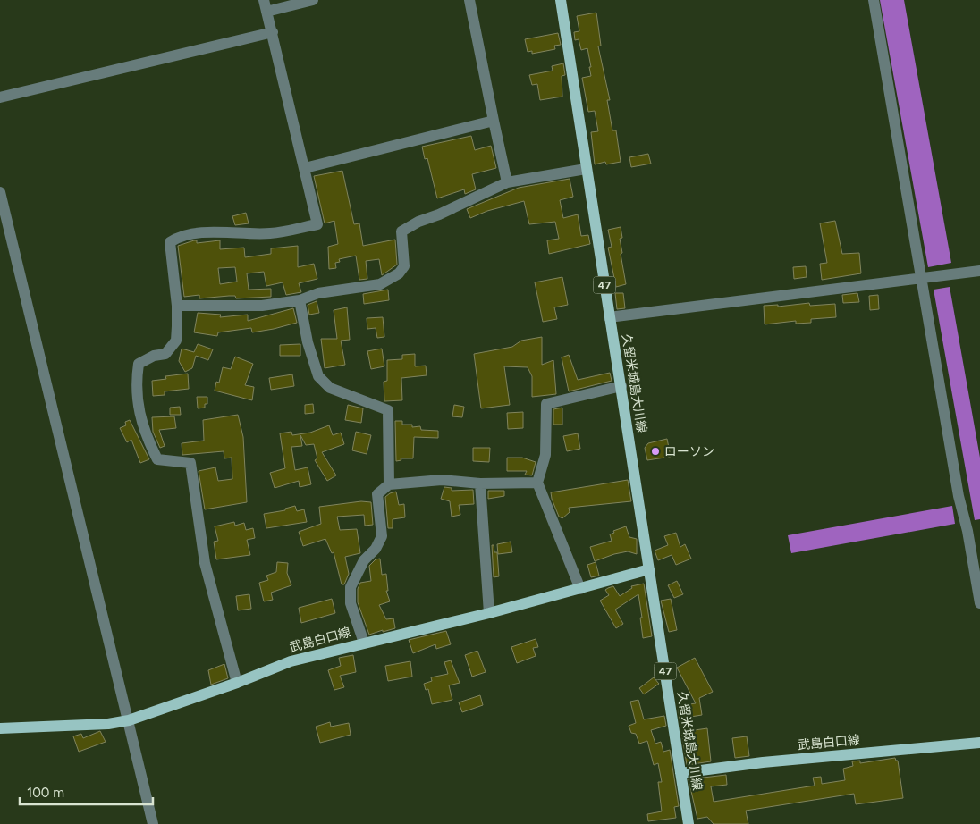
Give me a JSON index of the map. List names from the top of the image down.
{
  "streets": {
    "main road": ["47", "久留米城島大川線", "武島白口線"]
  },
  "crossings": [
    ["久留米城島大川線", "武島白口線"]
  ],
  "places": ["ローソン"],
  "scale_bar": "100 m"
}
